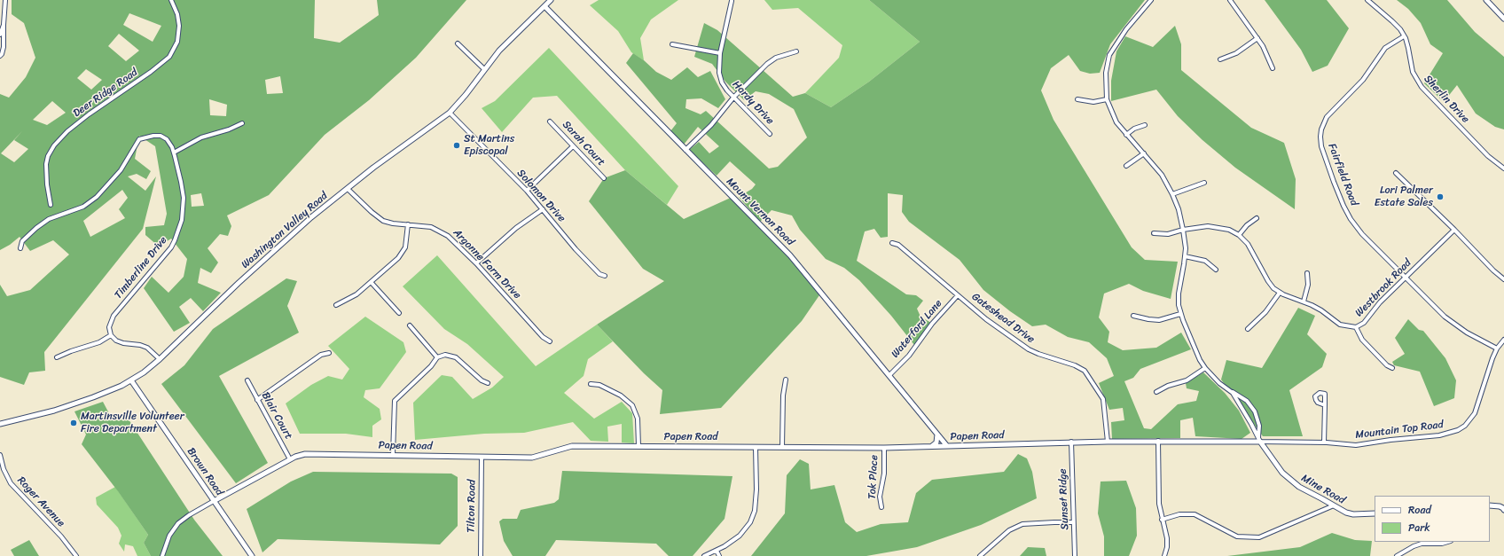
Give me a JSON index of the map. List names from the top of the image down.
{
  "streets": {
    "street": [
      "Deer Ridge Road",
      "Sherlin Drive",
      "Hardy Drive",
      "Sarah Court",
      "Fairfield Road",
      "Solomon Drive",
      "Mount Vernon Road",
      "Washington Valley Road",
      "Argonne Farm Drive",
      "Timberline Drive",
      "Westbrook Road",
      "Gateshead Drive",
      "Waterford Lane",
      "Blair Court",
      "Mountain Top Road",
      "Papen Road",
      "Brown Road",
      "Tok Place",
      "Mine Road",
      "Sunset Ridge",
      "Roger Avenue",
      "Tilton Road"
    ]
  },
  "crossings": [
    ["Sherlin Drive", "Fairfield Road"],
    ["Fairfield Road", "Westbrook Road"],
    ["Fairfield Road", "Mountain Top Road"],
    ["Solomon Drive", "Washington Valley Road"],
    ["Mount Vernon Road", "Washington Valley Road"],
    ["Mount Vernon Road", "Waterford Lane"],
    ["Mount Vernon Road", "Papen Road"],
    ["Washington Valley Road", "Argonne Farm Drive"],
    ["Washington Valley Road", "Brown Road"],
    ["Gateshead Drive", "Waterford Lane"],
    ["Gateshead Drive", "Papen Road"],
    ["Blair Court", "Papen Road"],
    ["Mountain Top Road", "Papen Road"],
    ["Mountain Top Road", "Mine Road"],
    ["Papen Road", "Brown Road"],
    ["Papen Road", "Tok Place"],
    ["Papen Road", "Mine Road"],
    ["Papen Road", "Sunset Ridge"],
    ["Papen Road", "Tilton Road"]
  ],
  "places": ["St Martins Episcopal", "Lori Palmer Estate Sales", "Martinsville Volunteer Fire Department"],
  "legend": ["Road", "Park"]
}
